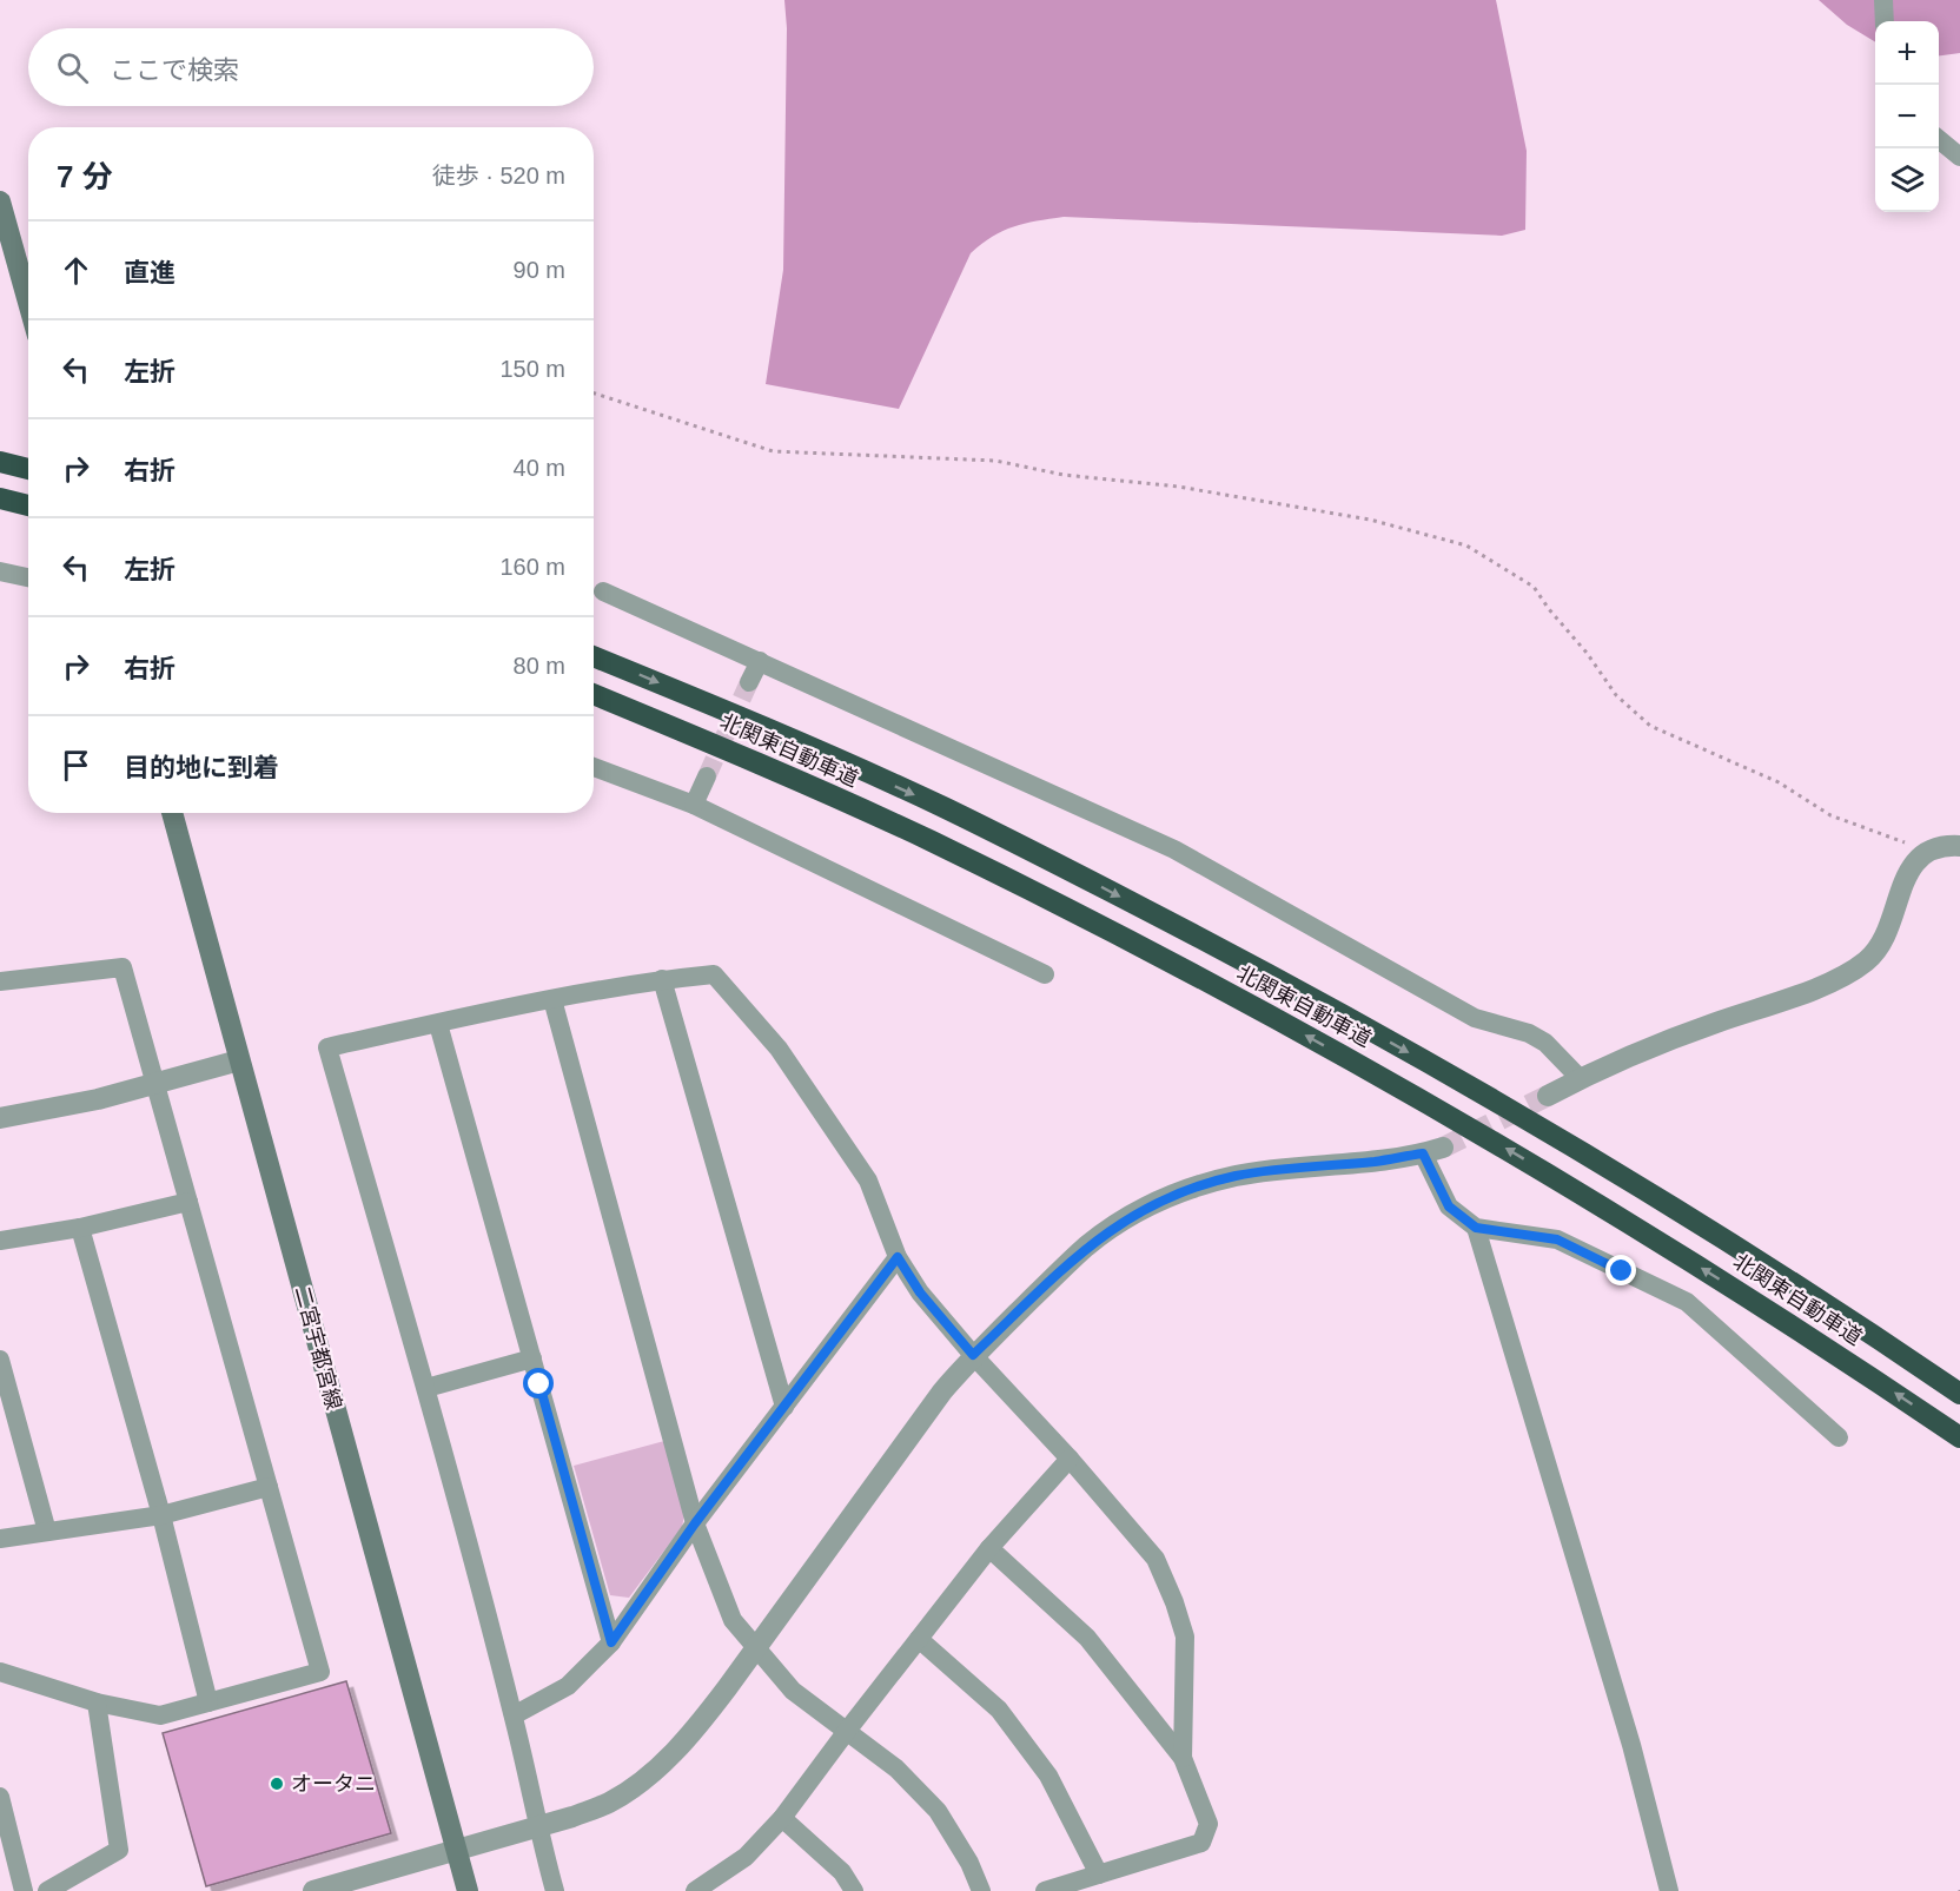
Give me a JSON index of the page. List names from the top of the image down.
{
  "streets": {
    "highway": ["北関東自動車道"],
    "main road": ["二宮宇都宮線"]
  },
  "places": ["オータニ"],
  "page": {
    "map_buttons": ["+", "−"],
    "search": "ここで検索",
    "heading": ["7 分", "徒歩 · 520 m"],
    "list": [
      ["直進", "90 m"],
      ["左折", "150 m"],
      ["右折", "40 m"],
      ["左折", "160 m"],
      ["右折", "80 m"],
      "目的地に到着"
    ]
  }
}
